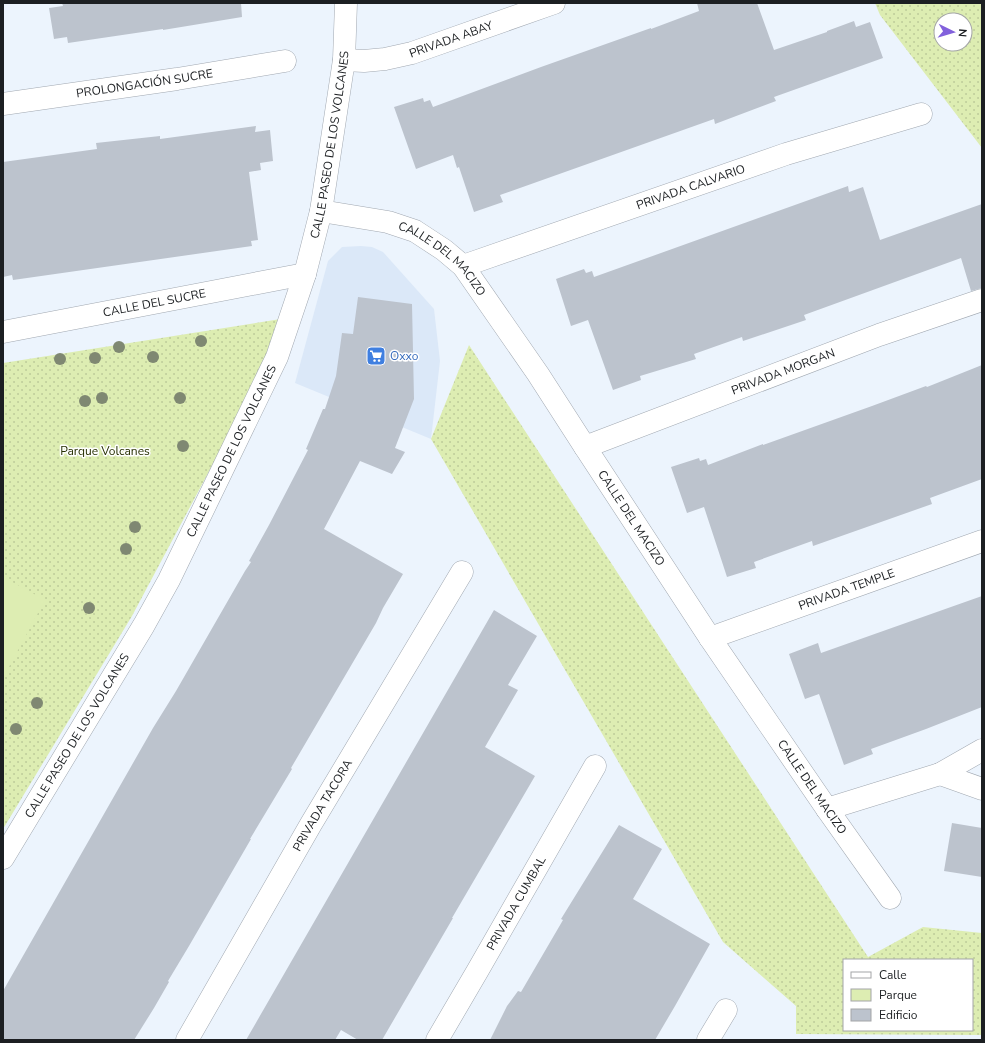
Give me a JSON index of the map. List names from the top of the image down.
{
  "streets": {
    "street": [
      "PRIVADA ABAY",
      "PROLONGACIÓN SUCRE",
      "CALLE PASEO DE LOS VOLCANES",
      "PRIVADA CALVARIO",
      "CALLE DEL MACIZO",
      "CALLE DEL SUCRE",
      "PRIVADA MORGAN",
      "PRIVADA TEMPLE",
      "PRIVADA TACORA",
      "PRIVADA CUMBAL"
    ]
  },
  "crossings": [
    ["PRIVADA ABAY", "CALLE PASEO DE LOS VOLCANES"],
    ["CALLE PASEO DE LOS VOLCANES", "CALLE DEL MACIZO"],
    ["CALLE PASEO DE LOS VOLCANES", "CALLE DEL SUCRE"],
    ["PRIVADA CALVARIO", "CALLE DEL MACIZO"],
    ["CALLE DEL MACIZO", "PRIVADA MORGAN"],
    ["CALLE DEL MACIZO", "PRIVADA TEMPLE"]
  ],
  "parks": ["Parque Volcanes"],
  "places": {
    "supermarket": ["Oxxo"]
  },
  "legend": ["Calle", "Parque", "Edificio"],
  "north": "right"
}
